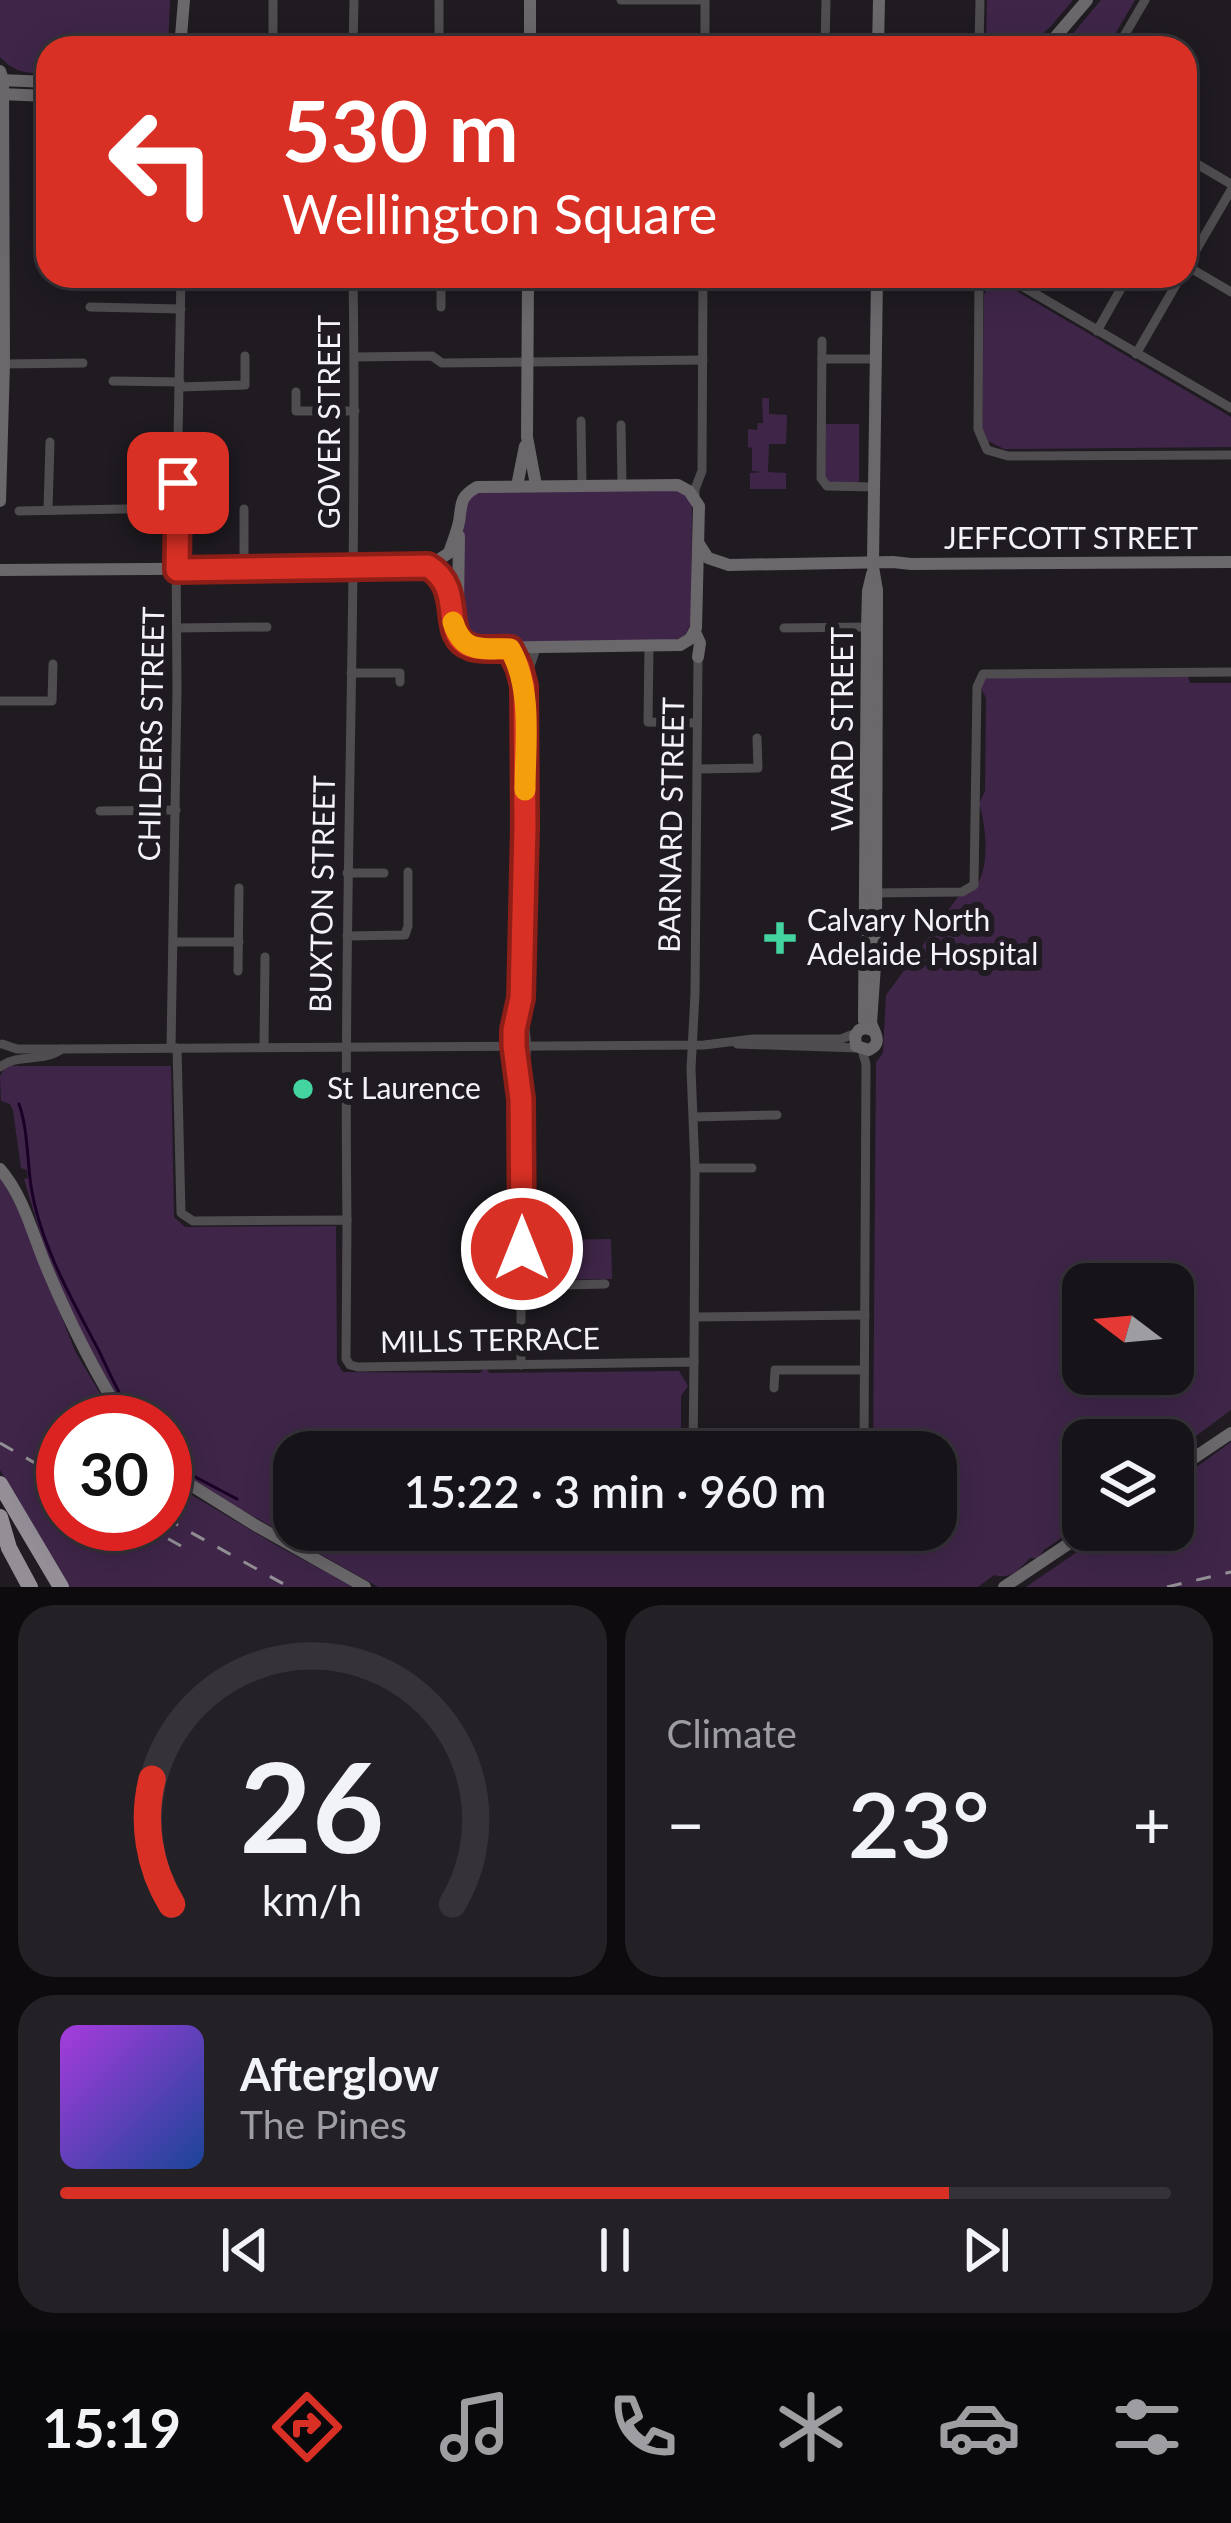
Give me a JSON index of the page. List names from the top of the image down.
{
  "streets": {
    "street": [
      "GOVER STREET",
      "JEFFCOTT STREET",
      "WARD STREET",
      "CHILDERS STREET",
      "BARNARD STREET",
      "BUXTON STREET",
      "MILLS TERRACE"
    ]
  },
  "crossings": [
    ["GOVER STREET", "BUXTON STREET"],
    ["JEFFCOTT STREET", "WARD STREET"],
    ["BARNARD STREET", "MILLS TERRACE"],
    ["BUXTON STREET", "MILLS TERRACE"]
  ],
  "places": {
    "health": ["Calvary North Adelaide Hospital"],
    "other": ["St Laurence"]
  },
  "north": "left",
  "page": {
    "turn": ["530 m", "Wellington Square"],
    "limit": "30",
    "trip": "15:22 · 3 min · 960 m",
    "tile": "Climate",
    "heat": ["−", "23°", "+"],
    "song": ["Afterglow", "The Pines"],
    "tabs": "15:19",
    "gauge": ["26", "km/h"]
  }
}
